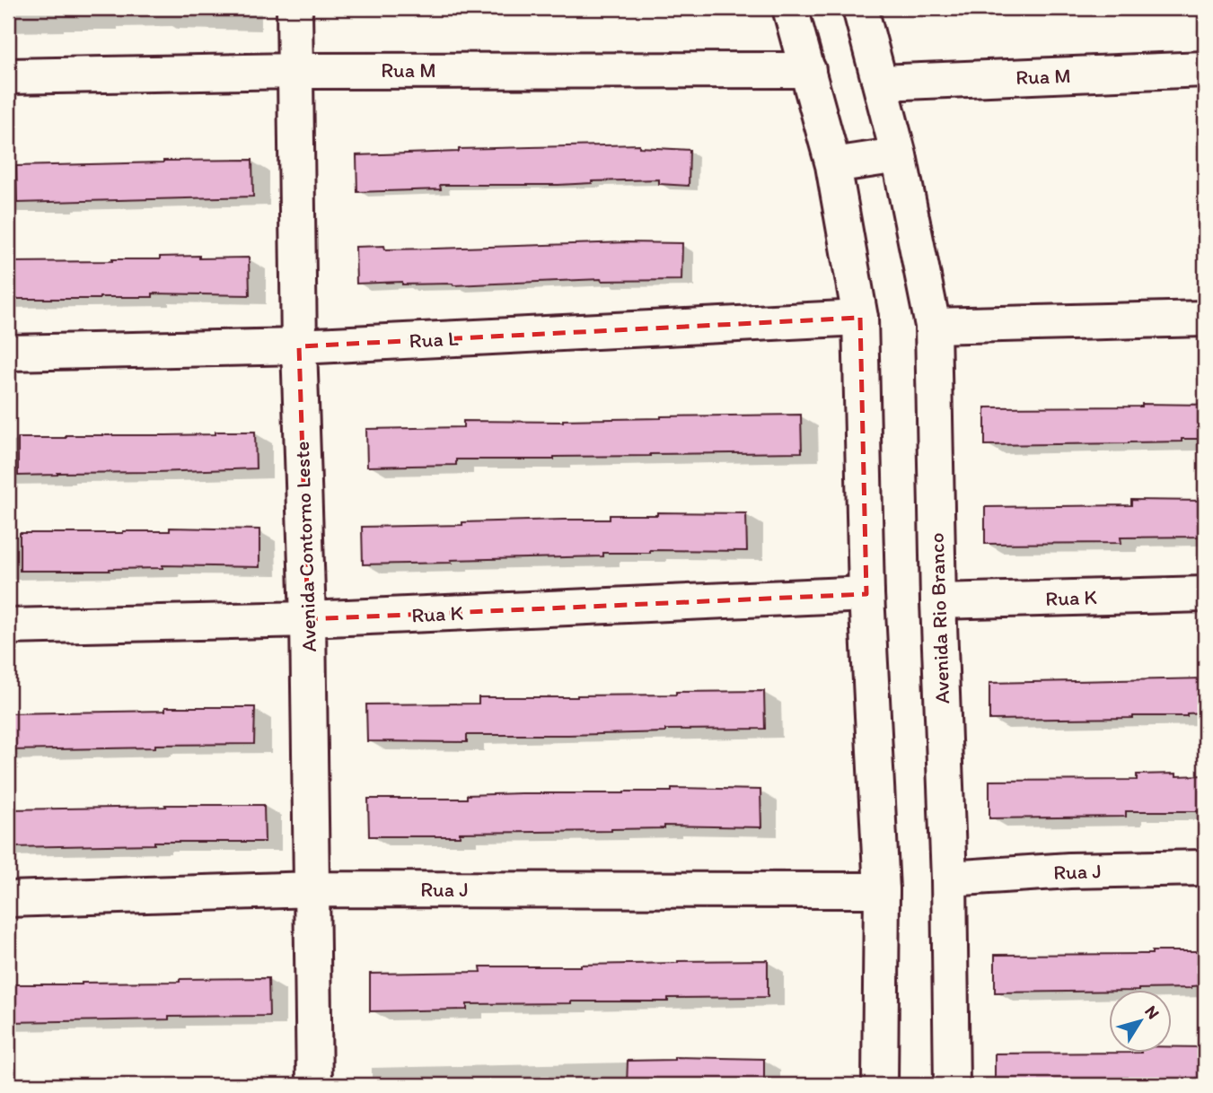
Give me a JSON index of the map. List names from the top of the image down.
{
  "streets": {
    "street": [
      "Rua M",
      "Rua L",
      "Avenida Contorno Leste",
      "Rua K",
      "Avenida Rio Branco",
      "Rua J"
    ]
  },
  "crossings": [
    ["Rua M", "Avenida Contorno Leste"],
    ["Rua M", "Avenida Rio Branco"],
    ["Rua L", "Avenida Contorno Leste"],
    ["Avenida Contorno Leste", "Rua K"],
    ["Avenida Contorno Leste", "Rua J"],
    ["Rua K", "Avenida Rio Branco"],
    ["Avenida Rio Branco", "Rua J"]
  ],
  "north": "top right"
}
